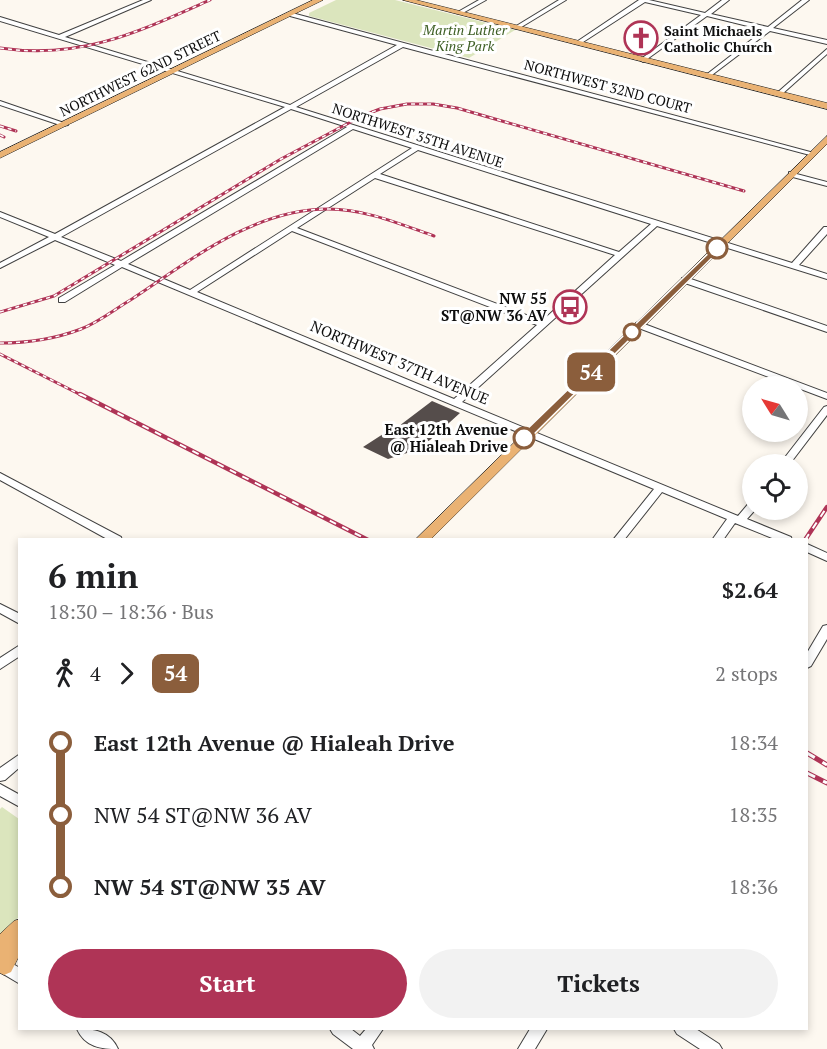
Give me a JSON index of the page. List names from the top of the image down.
{
  "streets": {
    "main road": ["NORTHWEST 62ND STREET"],
    "street": ["NORTHWEST 32ND COURT", "NORTHWEST 35TH AVENUE", "NORTHWEST 37TH AVENUE"]
  },
  "crossings": [
    ["NORTHWEST 62ND STREET", "NORTHWEST 32ND COURT"],
    ["NORTHWEST 62ND STREET", "NORTHWEST 35TH AVENUE"]
  ],
  "parks": ["Martin Luther King Park"],
  "places": {
    "church": ["Saint Michaels Catholic Church"],
    "bus stop": ["NW 55 ST@NW 36 AV"],
    "other": ["East 12th Avenue @ Hialeah Drive"]
  },
  "lines": ["bus line 54"],
  "north": "top left",
  "page": {
    "on_map": "54",
    "heading": ["6 min", "18:30 – 18:36 · Bus", "$2.64"],
    "legs": ["4", "54", "2 stops"],
    "list": [
      {
        "name": "East 12th Avenue @ Hialeah Drive",
        "value": "18:34"
      },
      {
        "name": "NW 54 ST@NW 36 AV",
        "value": "18:35"
      },
      {
        "name": "NW 54 ST@NW 35 AV",
        "value": "18:36"
      }
    ],
    "buttons": ["Start", "Tickets"]
  }
}
